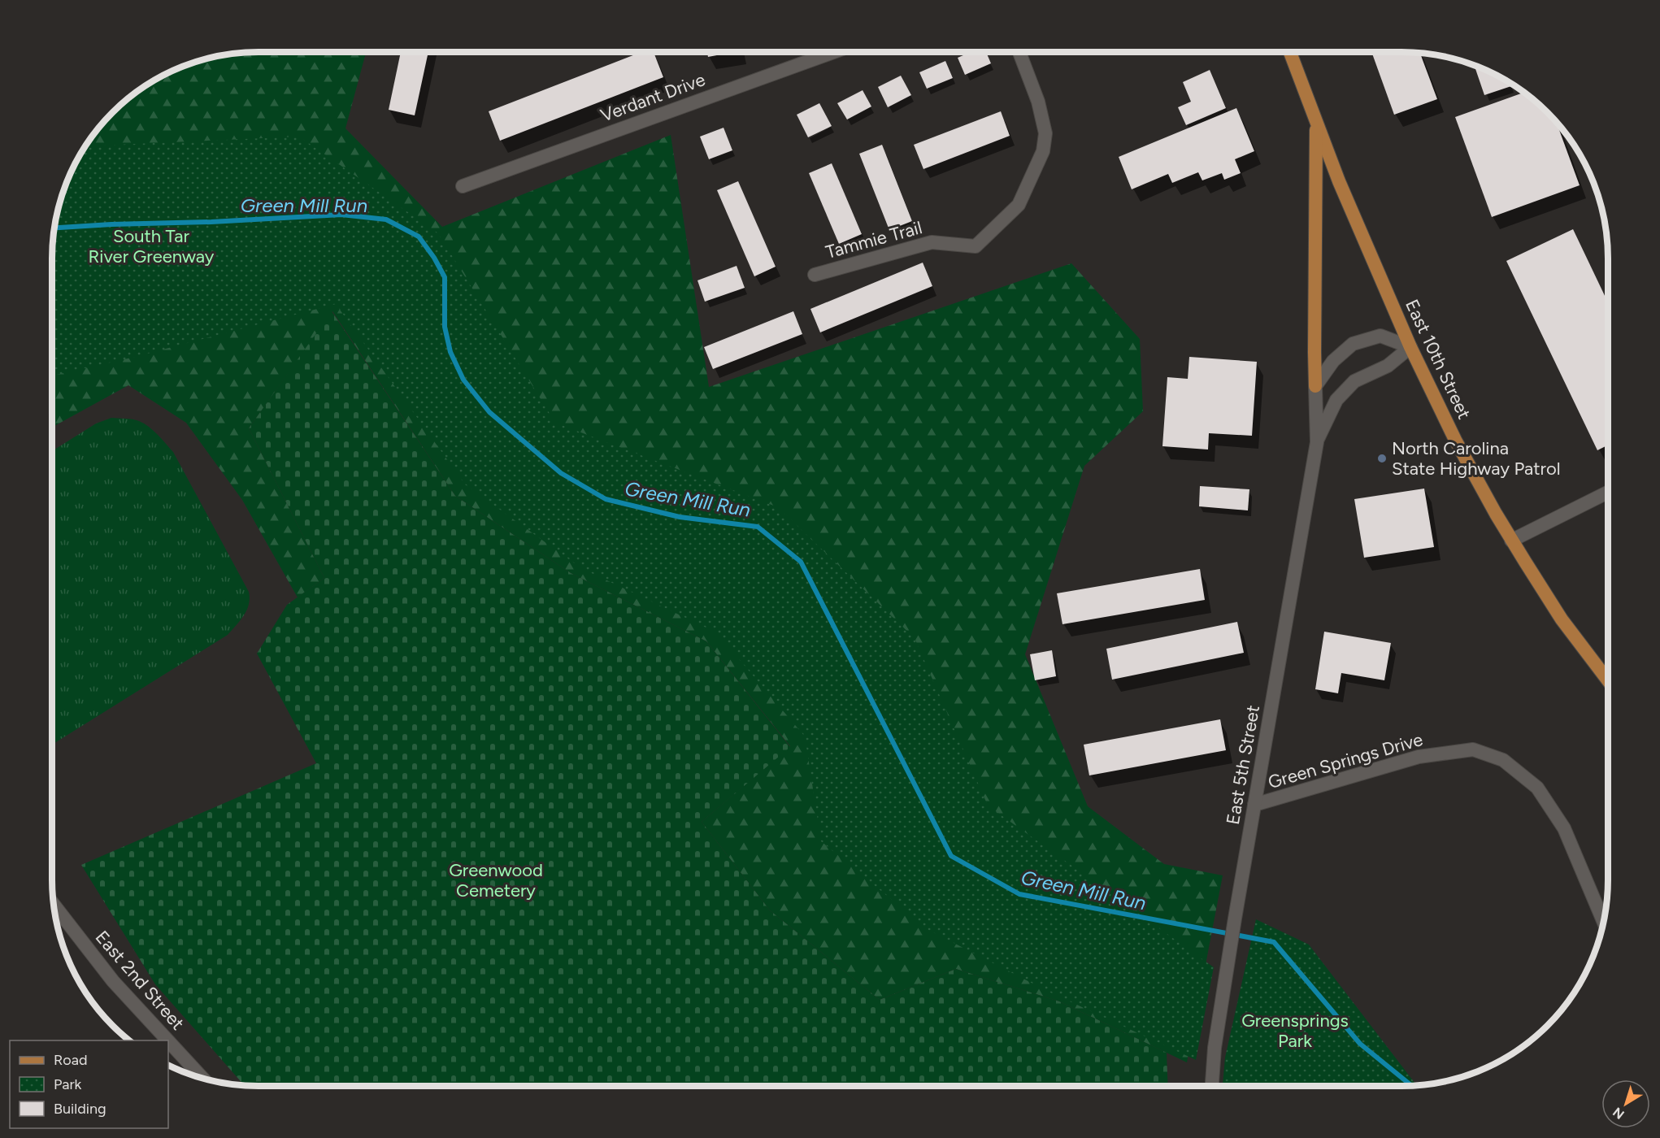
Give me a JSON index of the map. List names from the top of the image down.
{
  "streets": {
    "main road": ["East 10th Street"],
    "street": [
      "Verdant Drive",
      "Tammie Trail",
      "Green Springs Drive",
      "East 5th Street",
      "East 2nd Street"
    ]
  },
  "crossings": [
    ["East 10th Street", "East 5th Street"],
    ["Green Springs Drive", "East 5th Street"]
  ],
  "water": ["Green Mill Run"],
  "parks": ["South Tar River Greenway", "Greenwood Cemetery", "Greensprings Park"],
  "places": ["North Carolina State Highway Patrol"],
  "legend": ["Road", "Park", "Building"],
  "north": "bottom left"
}
